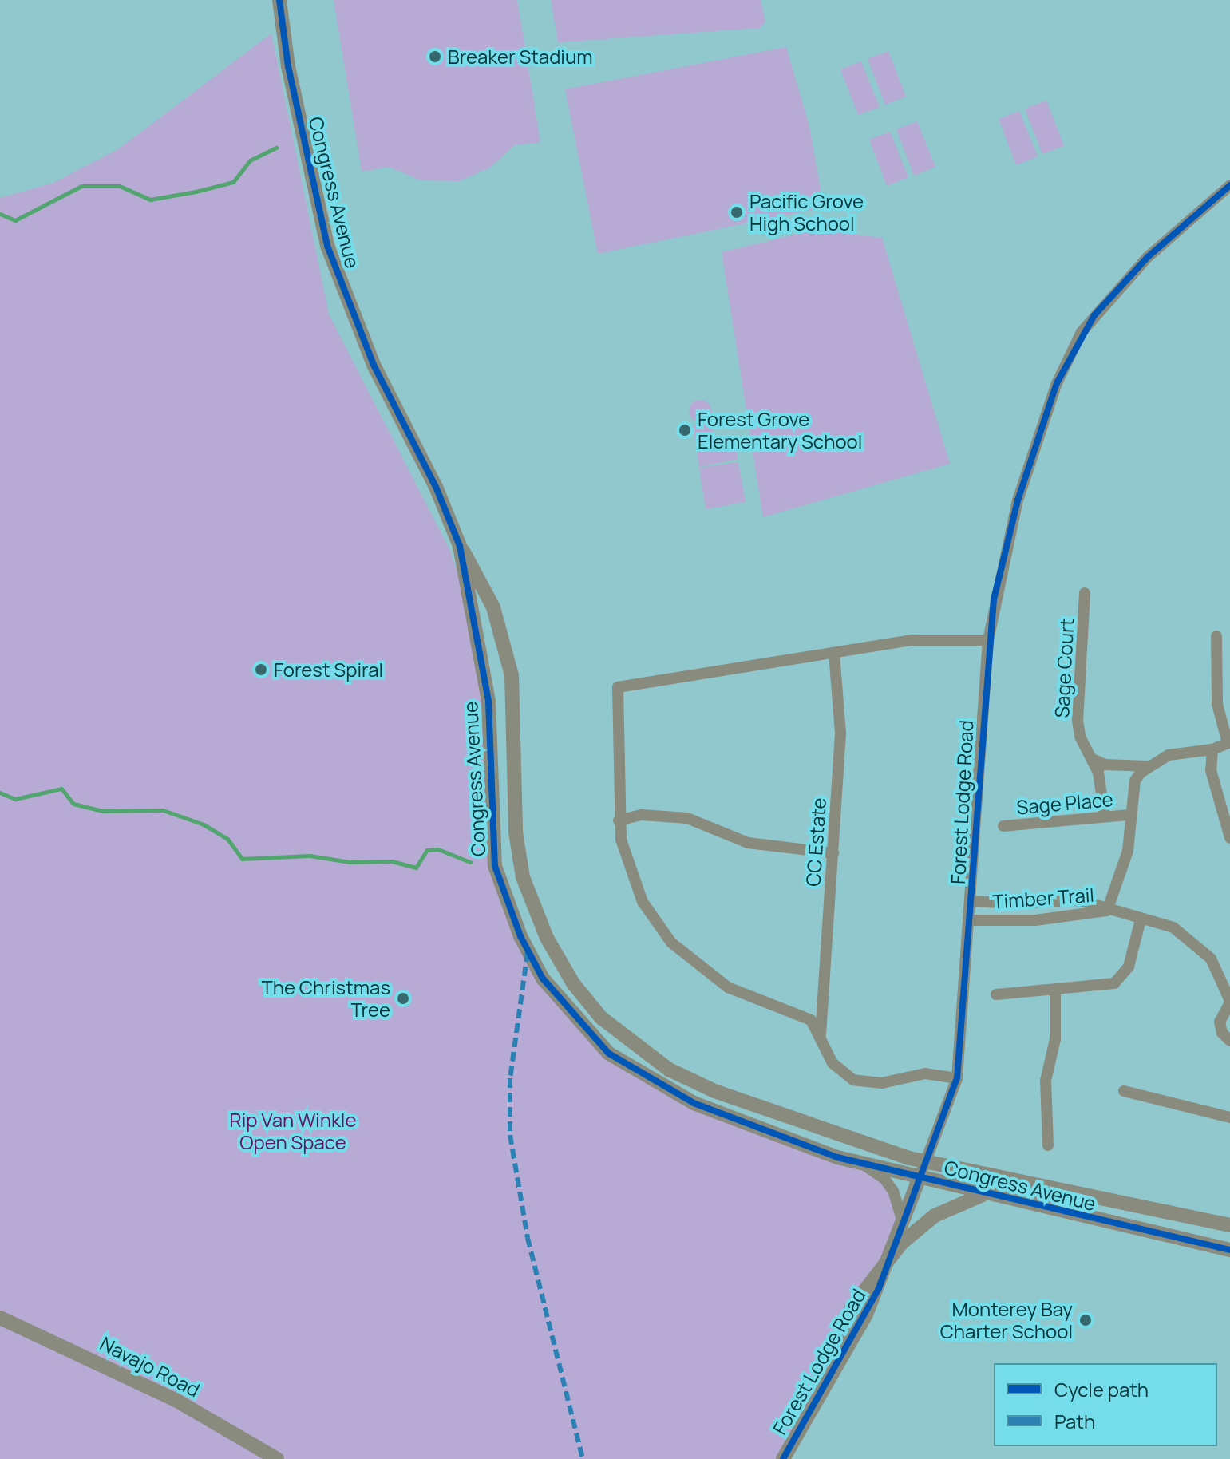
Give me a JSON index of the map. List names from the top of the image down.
{
  "streets": {
    "street": [
      "Congress Avenue",
      "Sage Court",
      "Forest Lodge Road",
      "Sage Place",
      "CC Estate",
      "Timber Trail",
      "Navajo Road"
    ]
  },
  "crossings": [
    ["Congress Avenue", "Forest Lodge Road"],
    ["Sage Court", "Sage Place"],
    ["Forest Lodge Road", "Timber Trail"],
    ["Sage Place", "Timber Trail"]
  ],
  "parks": ["Rip Van Winkle Open Space"],
  "places": [
    "Breaker Stadium",
    "Pacific Grove High School",
    "Forest Grove Elementary School",
    "Forest Spiral",
    "The Christmas Tree",
    "Monterey Bay Charter School"
  ],
  "legend": ["Cycle path", "Path"]
}
